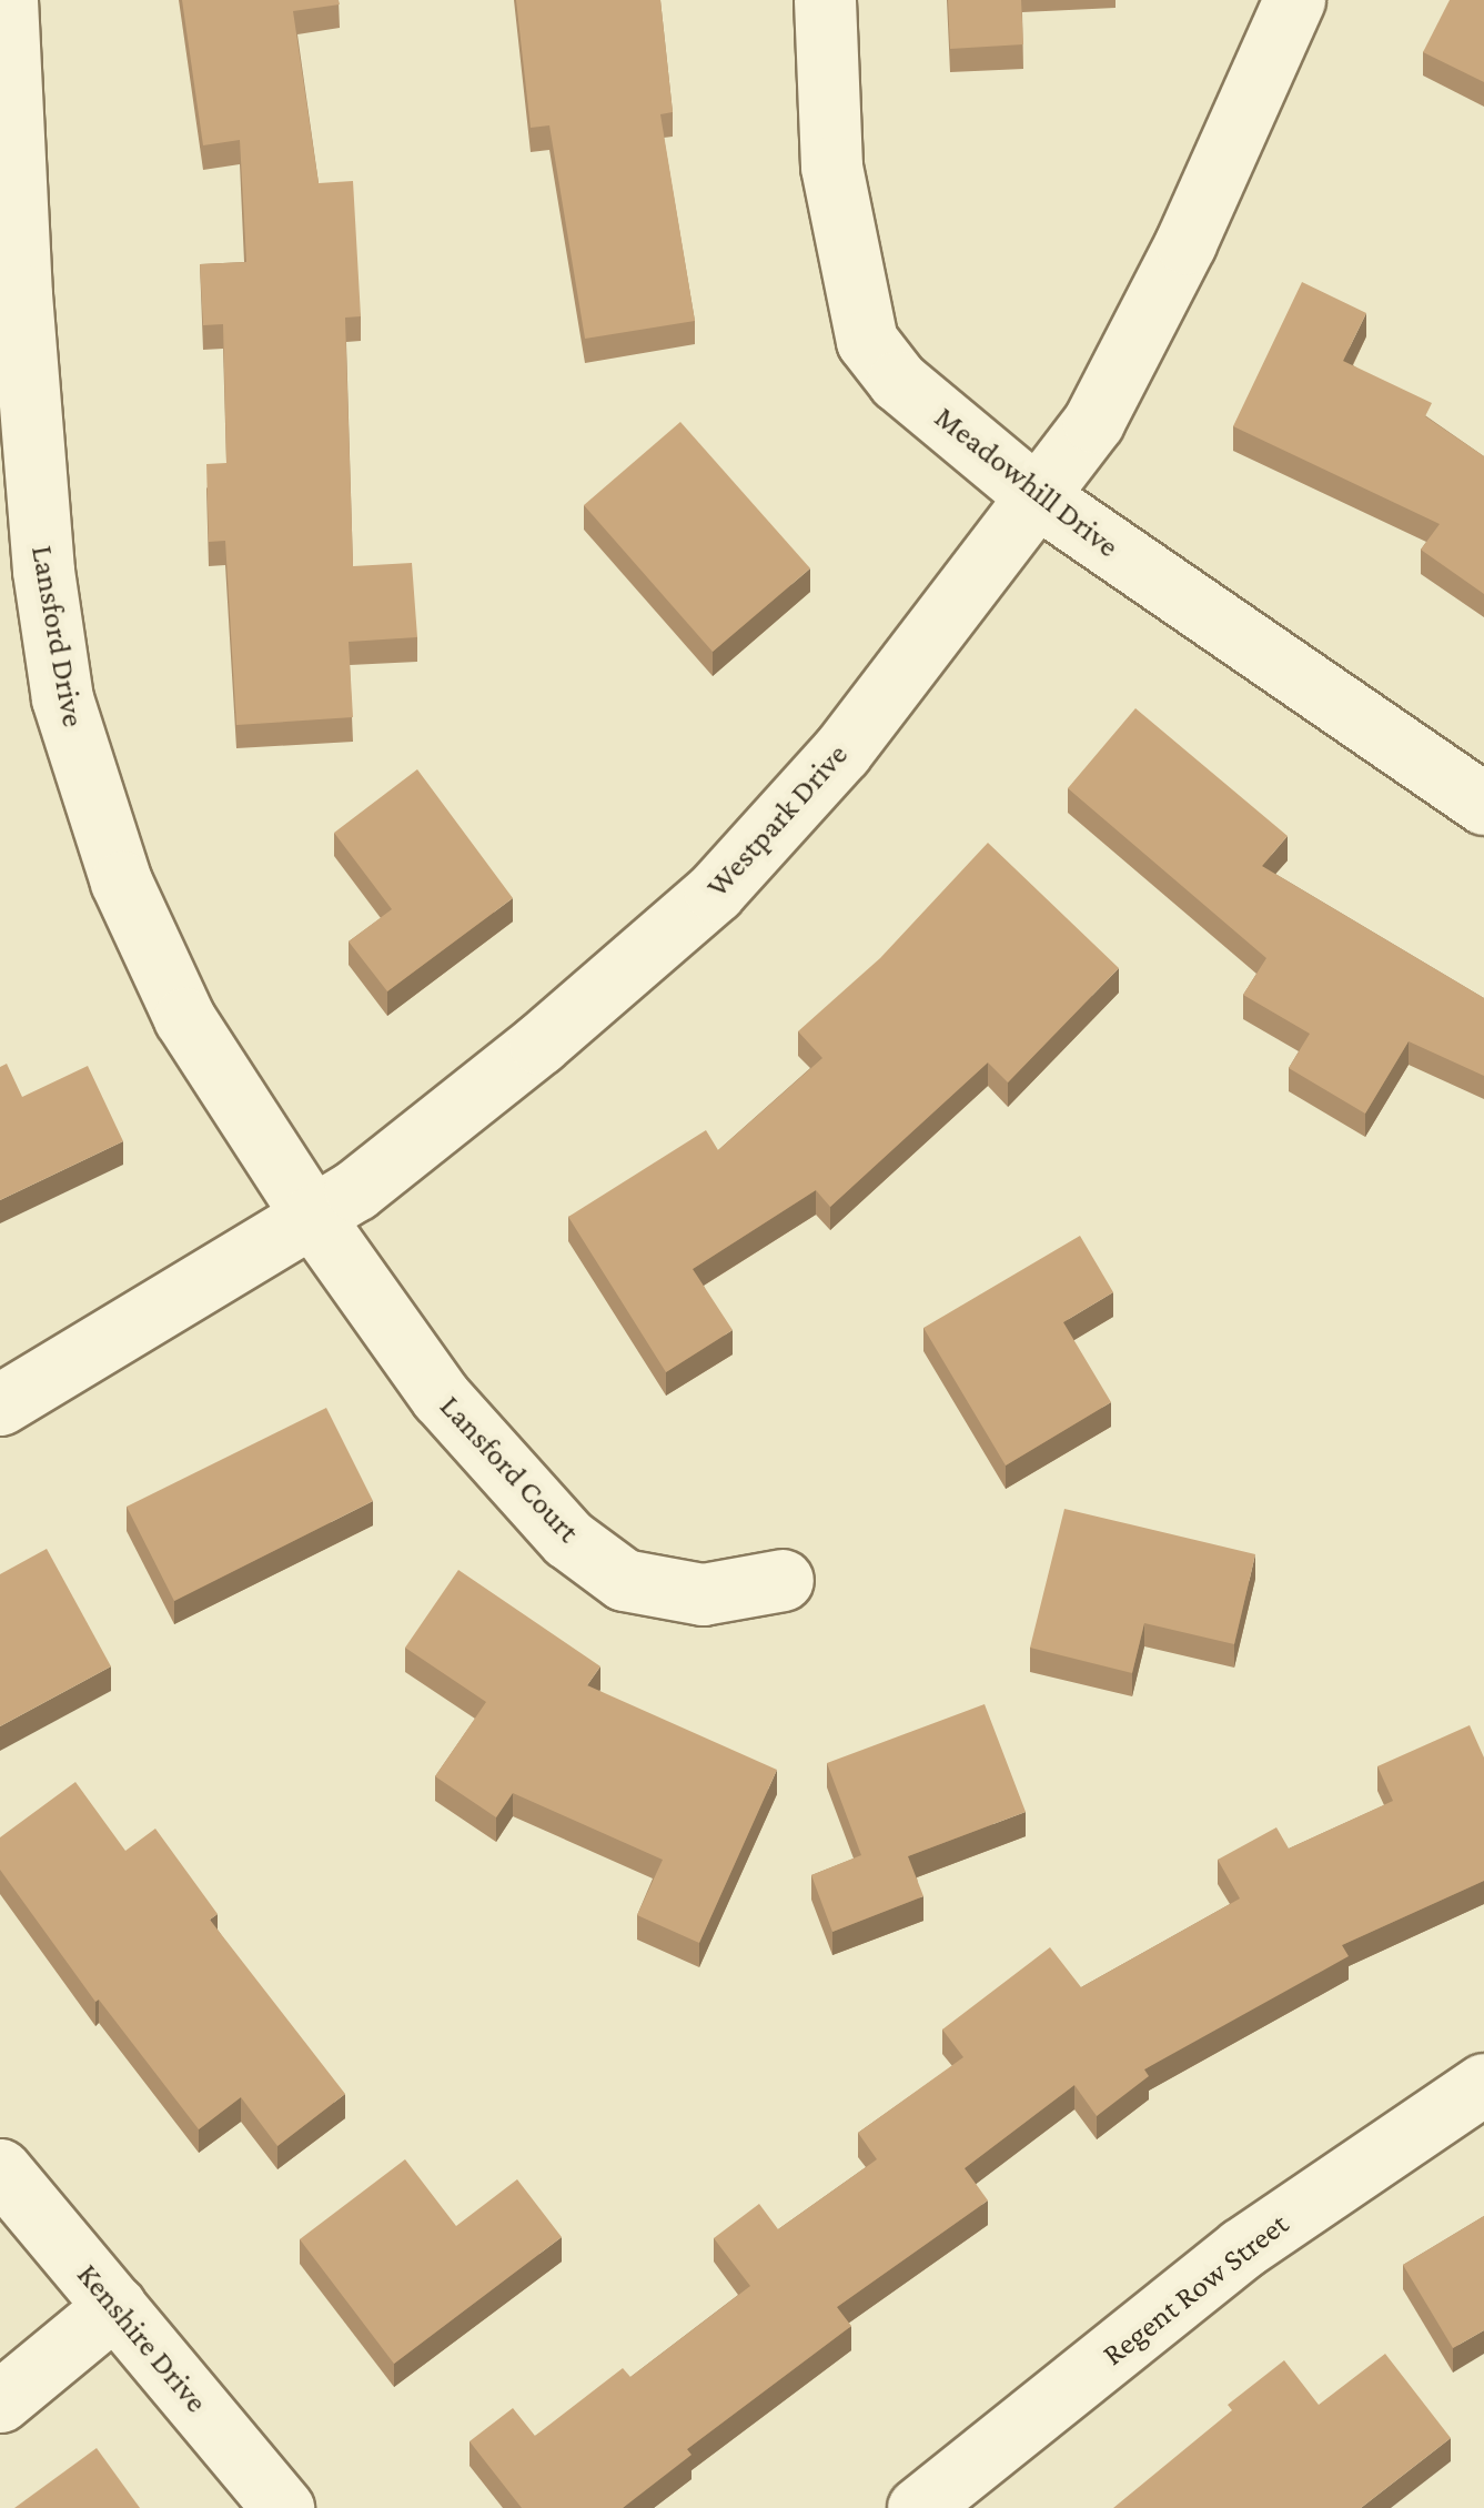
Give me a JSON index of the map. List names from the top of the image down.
{
  "streets": {
    "street": [
      "Meadowhill Drive",
      "Lansford Drive",
      "Westpark Drive",
      "Lansford Court",
      "Regent Row Street",
      "Kenshire Drive"
    ]
  },
  "crossings": [
    ["Meadowhill Drive", "Westpark Drive"],
    ["Lansford Drive", "Westpark Drive"],
    ["Lansford Drive", "Lansford Court"],
    ["Westpark Drive", "Lansford Court"]
  ]
}
